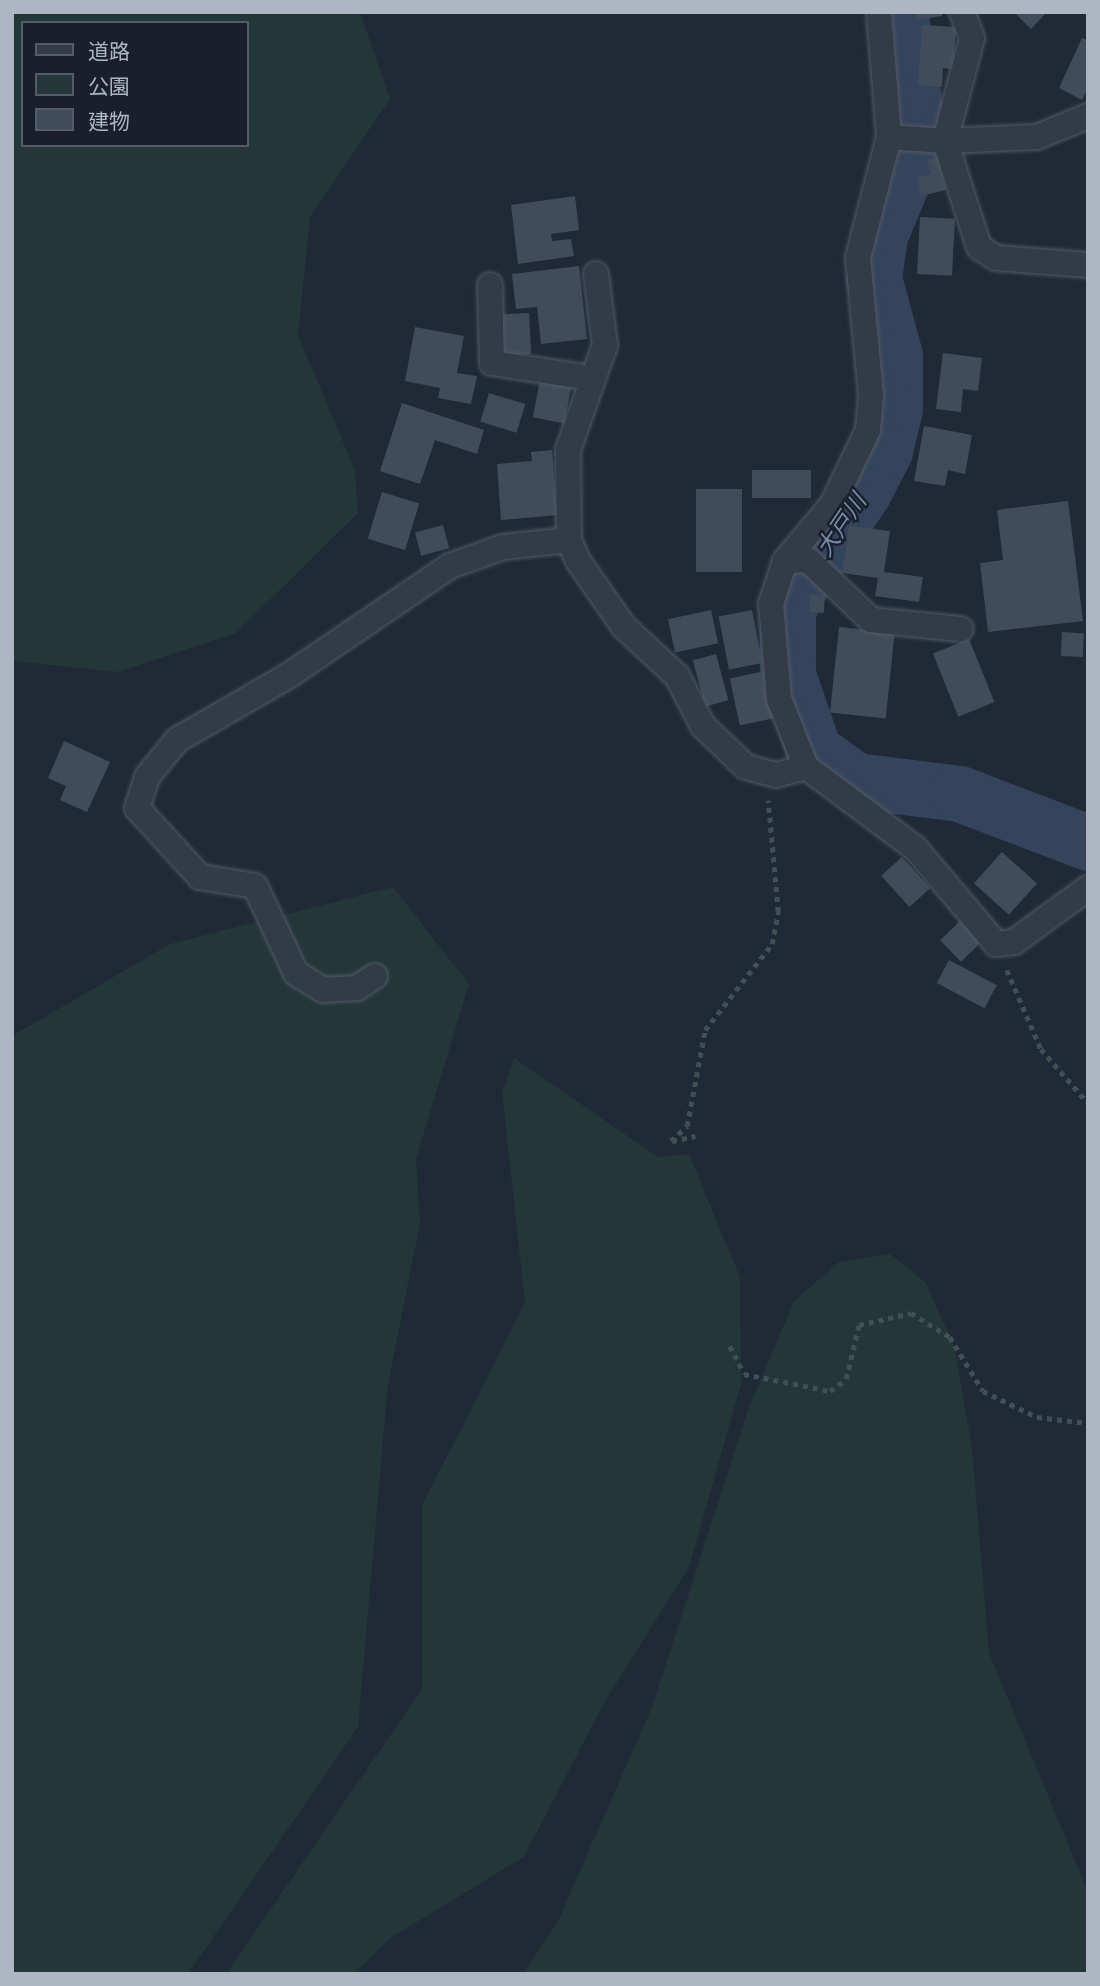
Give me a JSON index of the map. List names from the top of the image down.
{
  "water": ["大戸川"],
  "legend": ["道路", "公園", "建物"]
}
